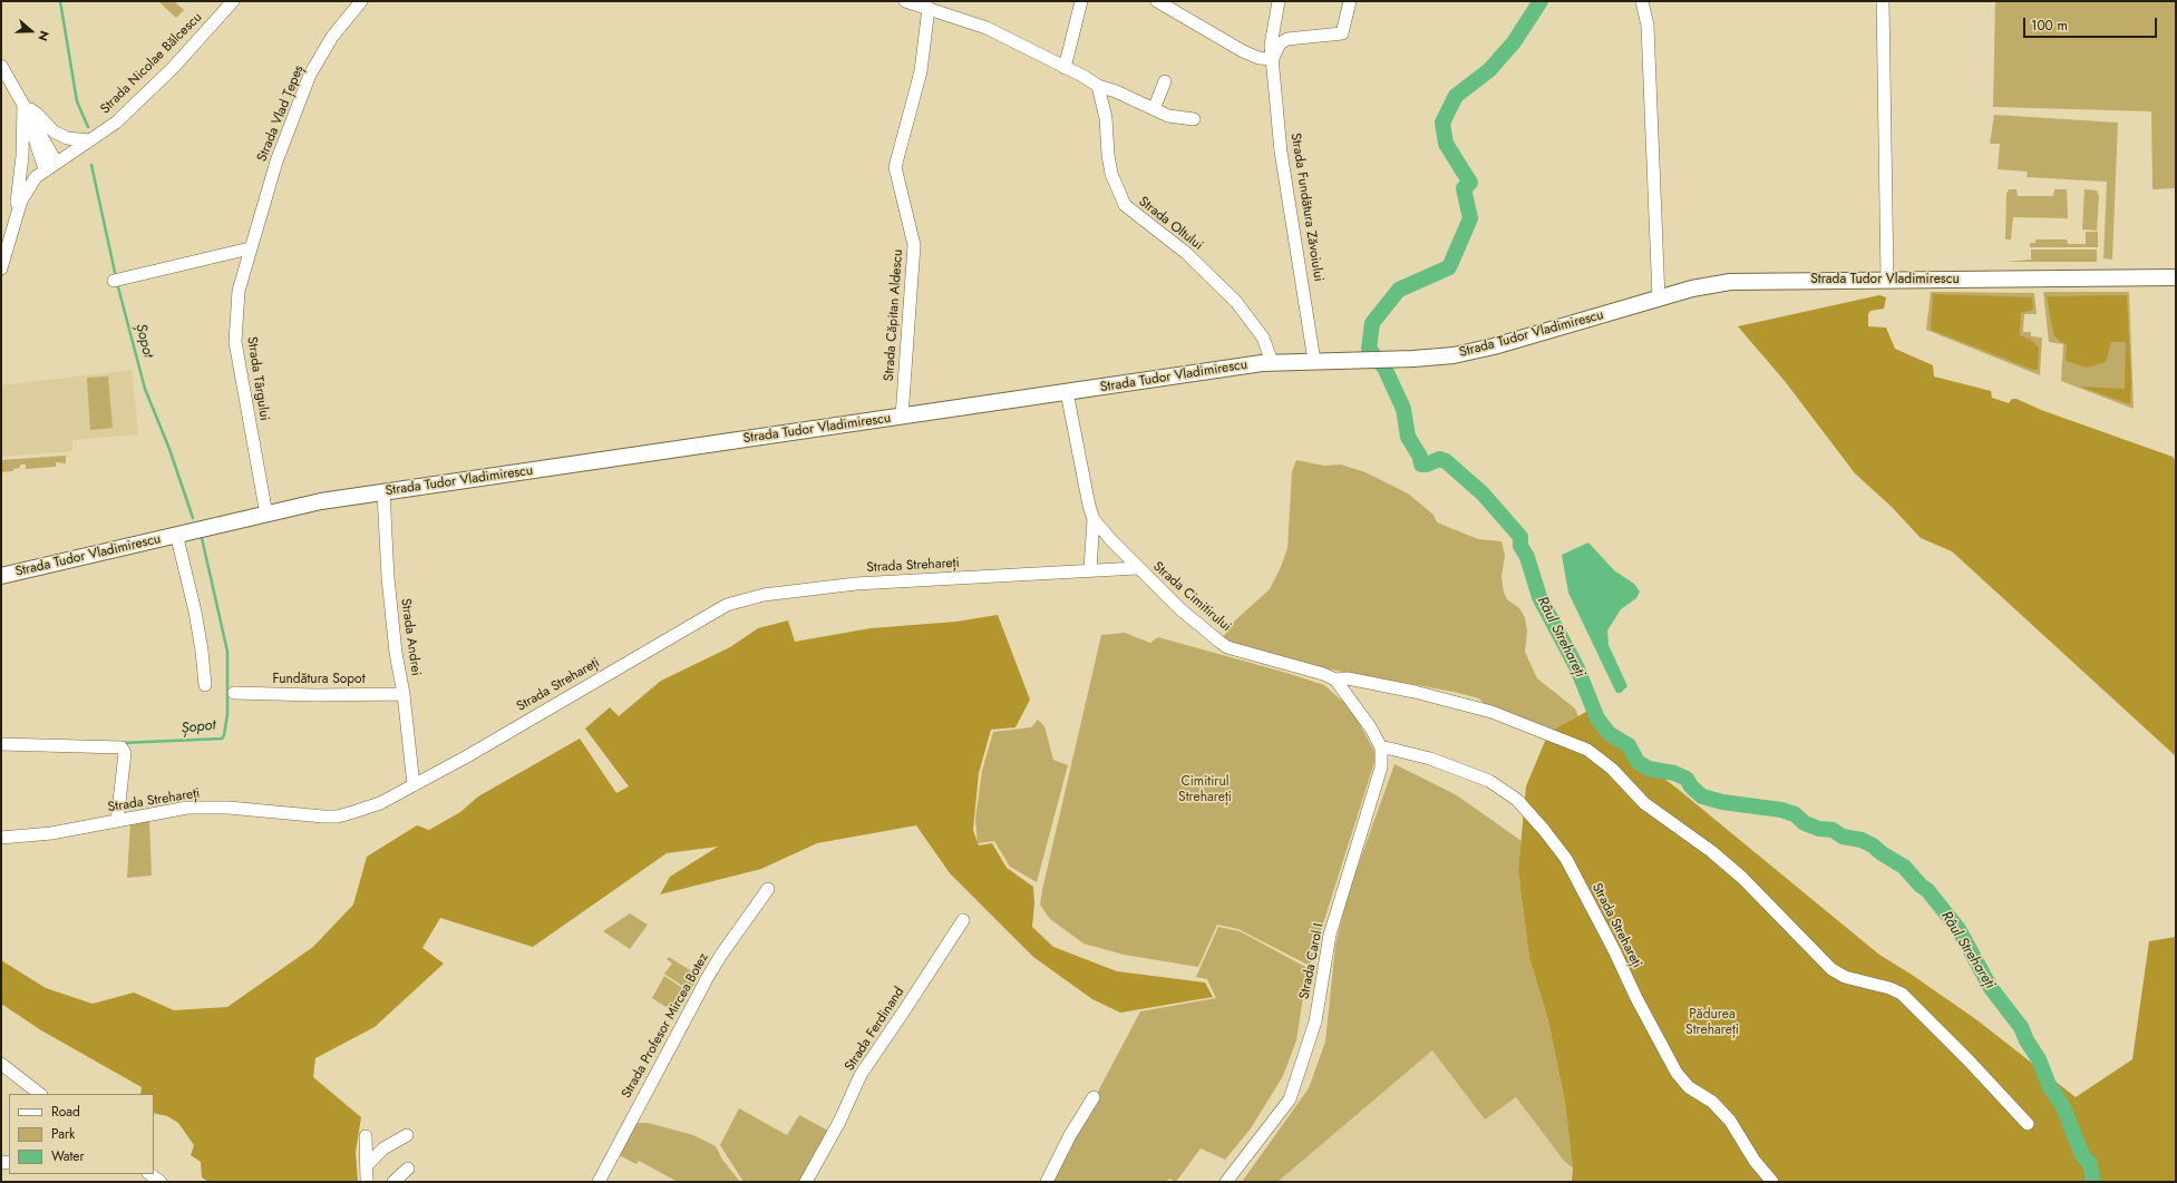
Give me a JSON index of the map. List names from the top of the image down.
{
  "streets": {
    "main road": ["Strada Tudor Vladimirescu"],
    "street": [
      "Strada Nicolae Bălcescu",
      "Strada Vlad Țepeș",
      "Strada Fundătura Zăvoiului",
      "Strada Oltului",
      "Strada Căpitan Aldescu",
      "Strada Târgului",
      "Strada Strehareți",
      "Strada Cimitirului",
      "Strada Andrei",
      "Fundătura Sopot",
      "Strada Carol I",
      "Strada Profesor Mircea Botez",
      "Strada Ferdinand"
    ]
  },
  "crossings": [
    ["Strada Vlad Țepeș", "Strada Târgului"],
    ["Strada Fundătura Zăvoiului", "Strada Tudor Vladimirescu"],
    ["Strada Oltului", "Strada Tudor Vladimirescu"],
    ["Strada Tudor Vladimirescu", "Strada Căpitan Aldescu"],
    ["Strada Tudor Vladimirescu", "Strada Târgului"],
    ["Strada Tudor Vladimirescu", "Strada Cimitirului"],
    ["Strada Tudor Vladimirescu", "Strada Andrei"],
    ["Strada Strehareți", "Strada Cimitirului"],
    ["Strada Strehareți", "Strada Andrei"],
    ["Strada Strehareți", "Strada Carol I"],
    ["Strada Cimitirului", "Strada Carol I"],
    ["Strada Andrei", "Fundătura Sopot"]
  ],
  "water": ["Șopot", "Râul Strehareți"],
  "parks": ["Cimitirul Strehareți", "Pădurea Strehareți"],
  "legend": ["Road", "Park", "Water"],
  "scale_bar": "100 m",
  "north": "right"
}
